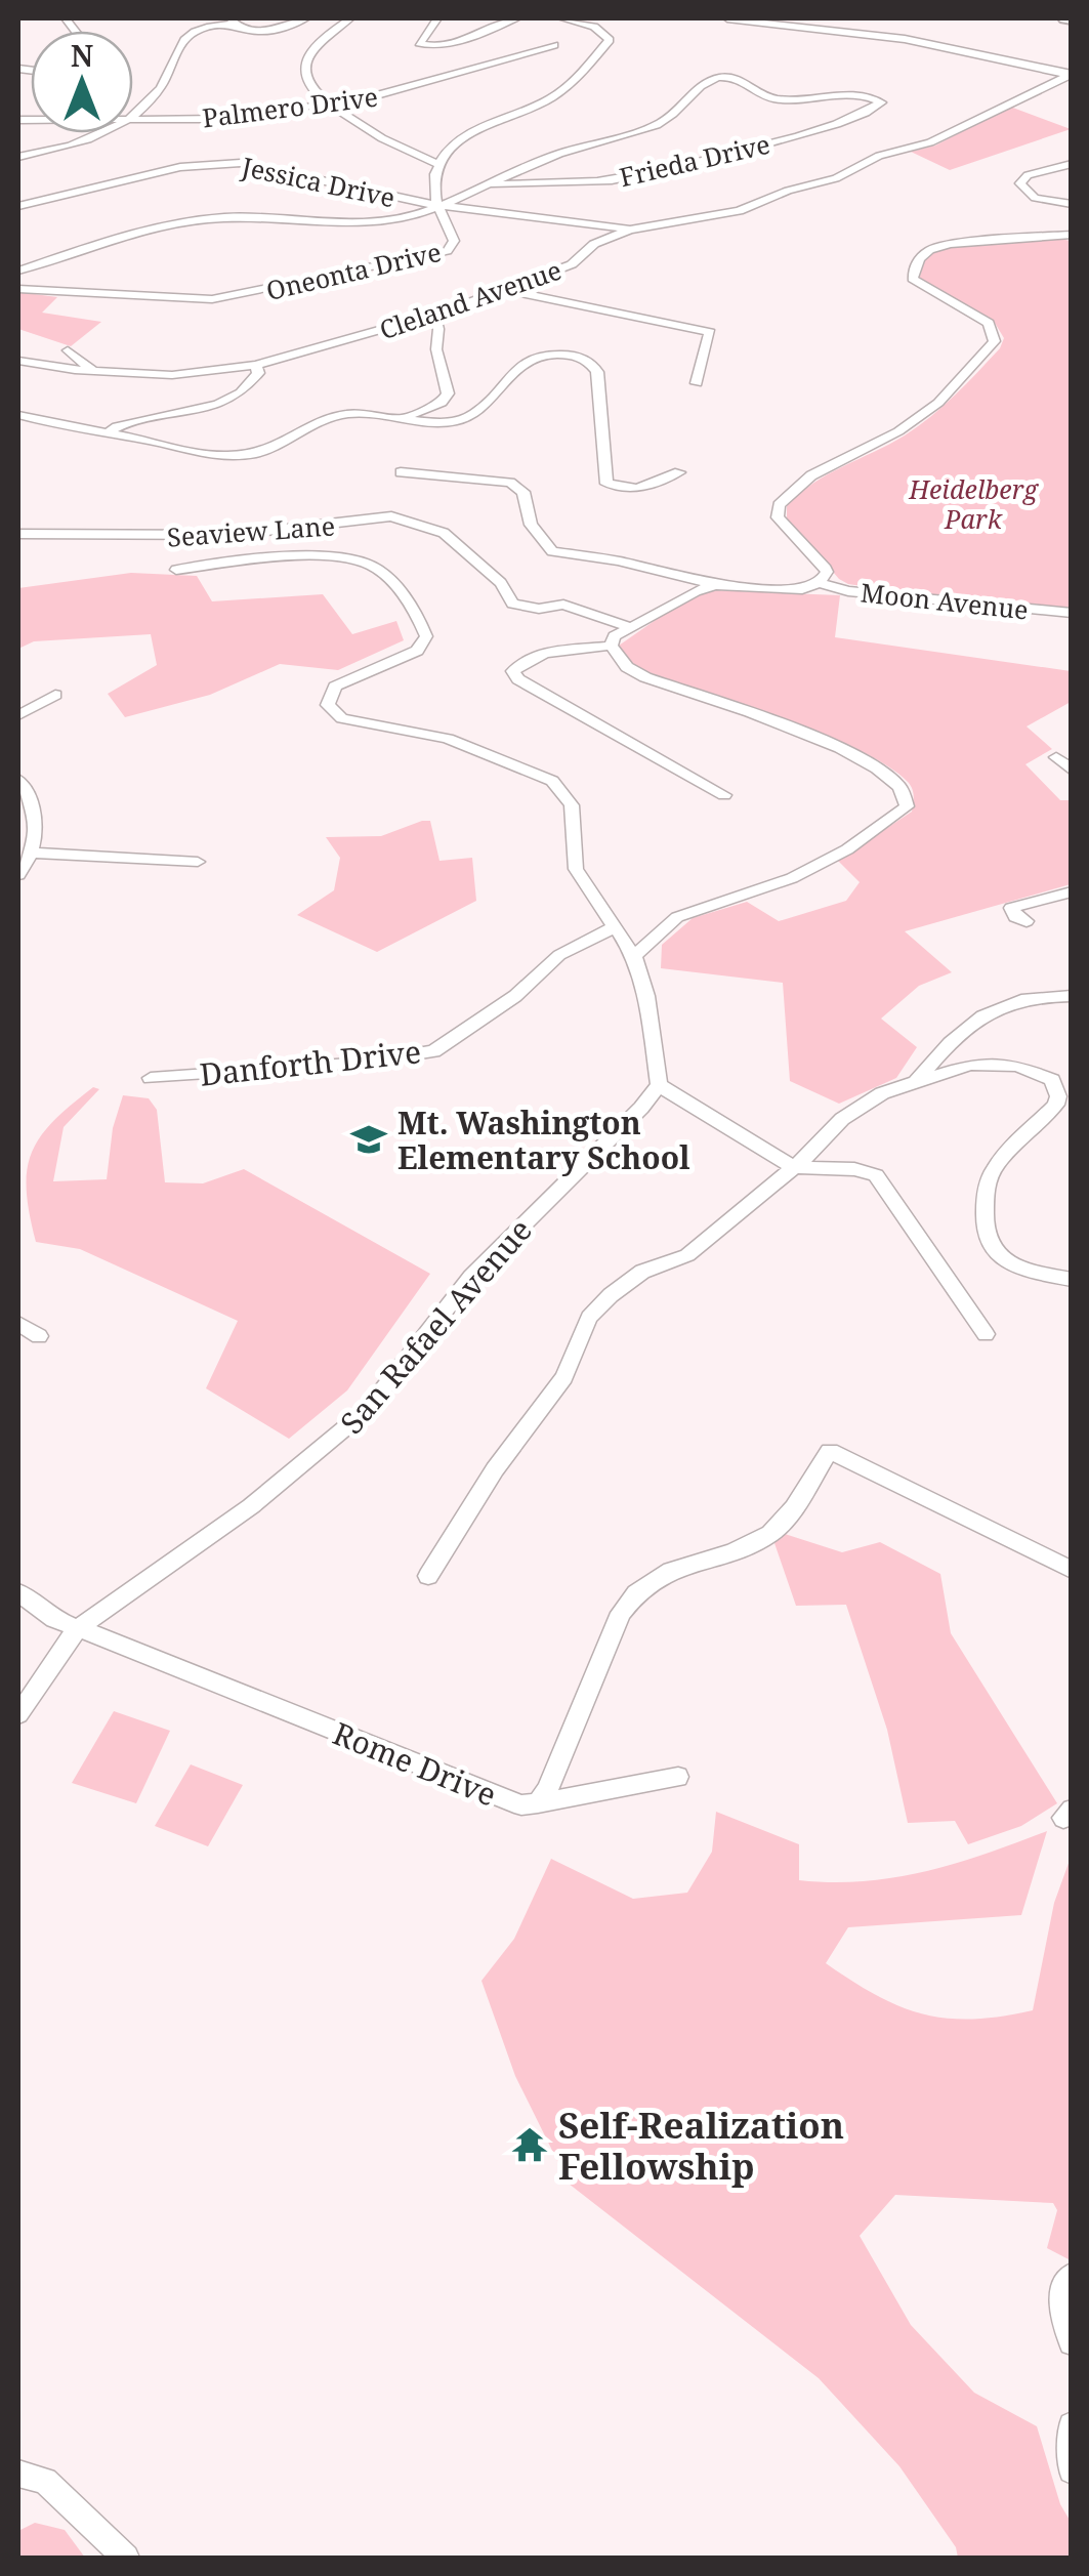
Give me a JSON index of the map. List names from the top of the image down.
{
  "streets": {
    "street": [
      "Palmero Drive",
      "Frieda Drive",
      "Jessica Drive",
      "Oneonta Drive",
      "Cleland Avenue",
      "Seaview Lane",
      "Moon Avenue",
      "Danforth Drive",
      "San Rafael Avenue",
      "Rome Drive"
    ]
  },
  "crossings": [
    ["Jessica Drive", "Oneonta Drive"],
    ["Jessica Drive", "Cleland Avenue"],
    ["San Rafael Avenue", "Rome Drive"]
  ],
  "parks": ["Heidelberg Park"],
  "places": {
    "school or university": ["Mt. Washington Elementary School"],
    "temple": ["Self-Realization Fellowship"]
  },
  "north": "top"
}
